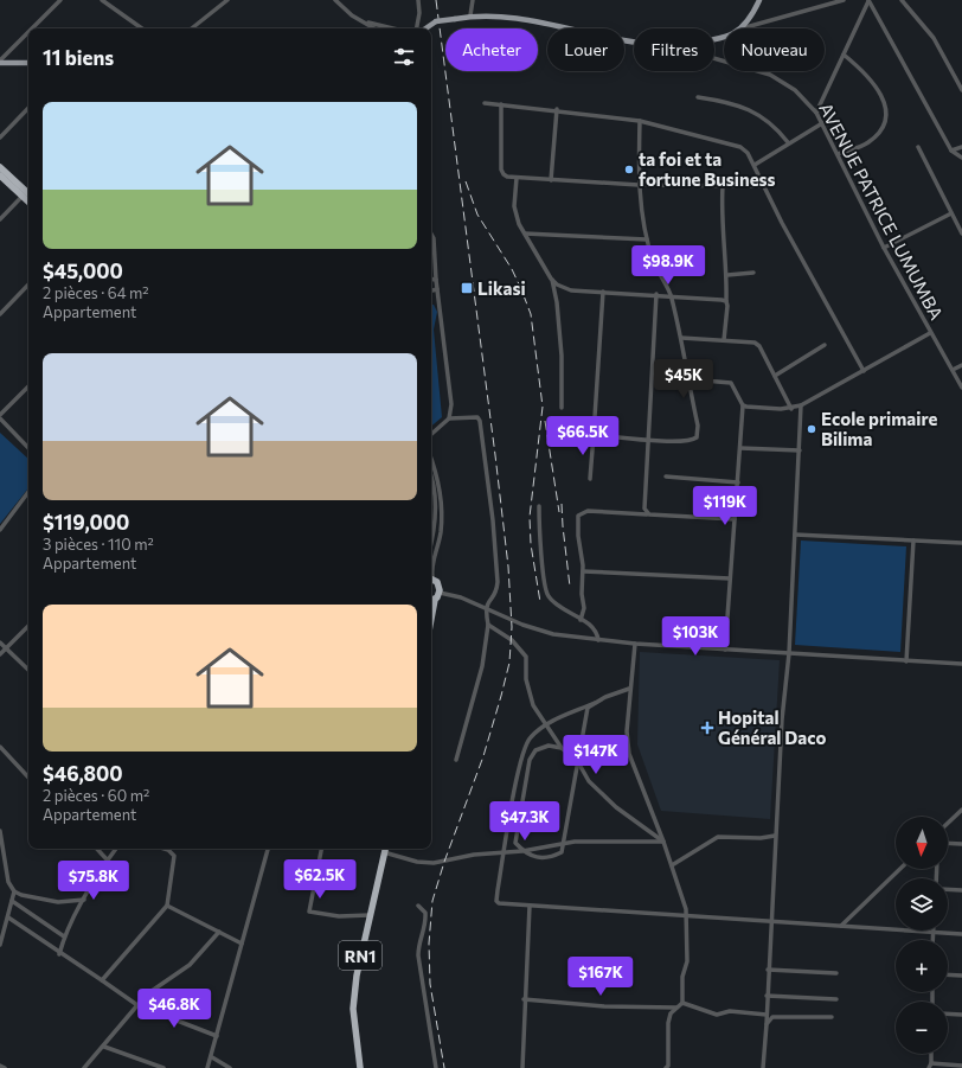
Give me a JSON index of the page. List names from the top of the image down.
{
  "streets": {
    "highway": ["RN1"],
    "street": ["AVENUE PATRICE LUMUMBA"]
  },
  "places": {
    "other": ["ta foi et ta fortune Business", "Ecole primaire Bilima"],
    "transit": ["Likasi"],
    "health": ["Hopital Général Daco"]
  },
  "north": "bottom",
  "page": {
    "chip": [
      "Acheter",
      "Louer",
      "Filtres",
      "Nouveau"
    ],
    "heading": "11 biens",
    "list": [
      {
        "name": "$45,000",
        "note": "2 pièces · 64 m² · Appartement"
      },
      {
        "name": "$119,000",
        "note": "3 pièces · 110 m² · Appartement"
      },
      {
        "name": "$46,800",
        "note": "2 pièces · 60 m² · Appartement"
      }
    ],
    "price": [
      "$98.9K",
      "$45K",
      "$66.5K",
      "$119K",
      "$103K",
      "$147K",
      "$47.3K",
      "$62.5K",
      "$75.8K",
      "$167K",
      "$46.8K"
    ],
    "map_buttons": ["+", "−"]
  }
}
